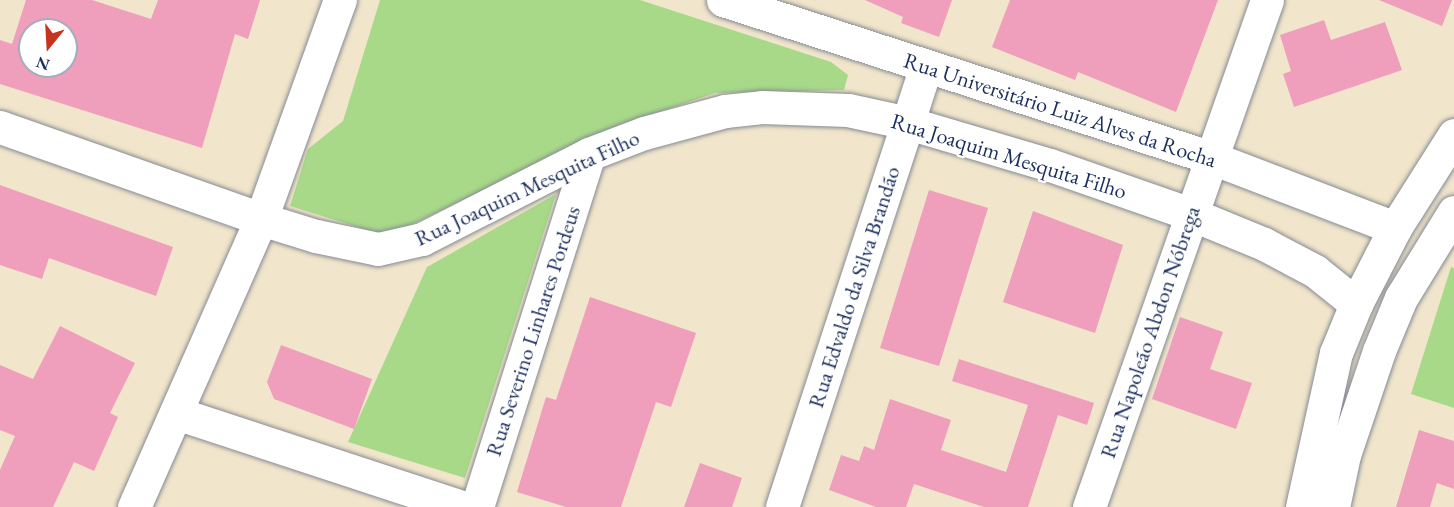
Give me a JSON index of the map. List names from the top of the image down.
{
  "streets": {
    "street": [
      "Rua Universitário Luiz Alves da Rocha",
      "Rua Joaquim Mesquita Filho",
      "Rua Edvaldo da Silva Brandão",
      "Rua Severino Linhares Pordeus",
      "Rua Napoleão Abdon Nóbrega"
    ]
  },
  "crossings": [
    ["Rua Universitário Luiz Alves da Rocha", "Rua Edvaldo da Silva Brandão"],
    ["Rua Universitário Luiz Alves da Rocha", "Rua Napoleão Abdon Nóbrega"],
    ["Rua Joaquim Mesquita Filho", "Rua Edvaldo da Silva Brandão"],
    ["Rua Joaquim Mesquita Filho", "Rua Severino Linhares Pordeus"],
    ["Rua Joaquim Mesquita Filho", "Rua Napoleão Abdon Nóbrega"]
  ],
  "north": "bottom"
}
